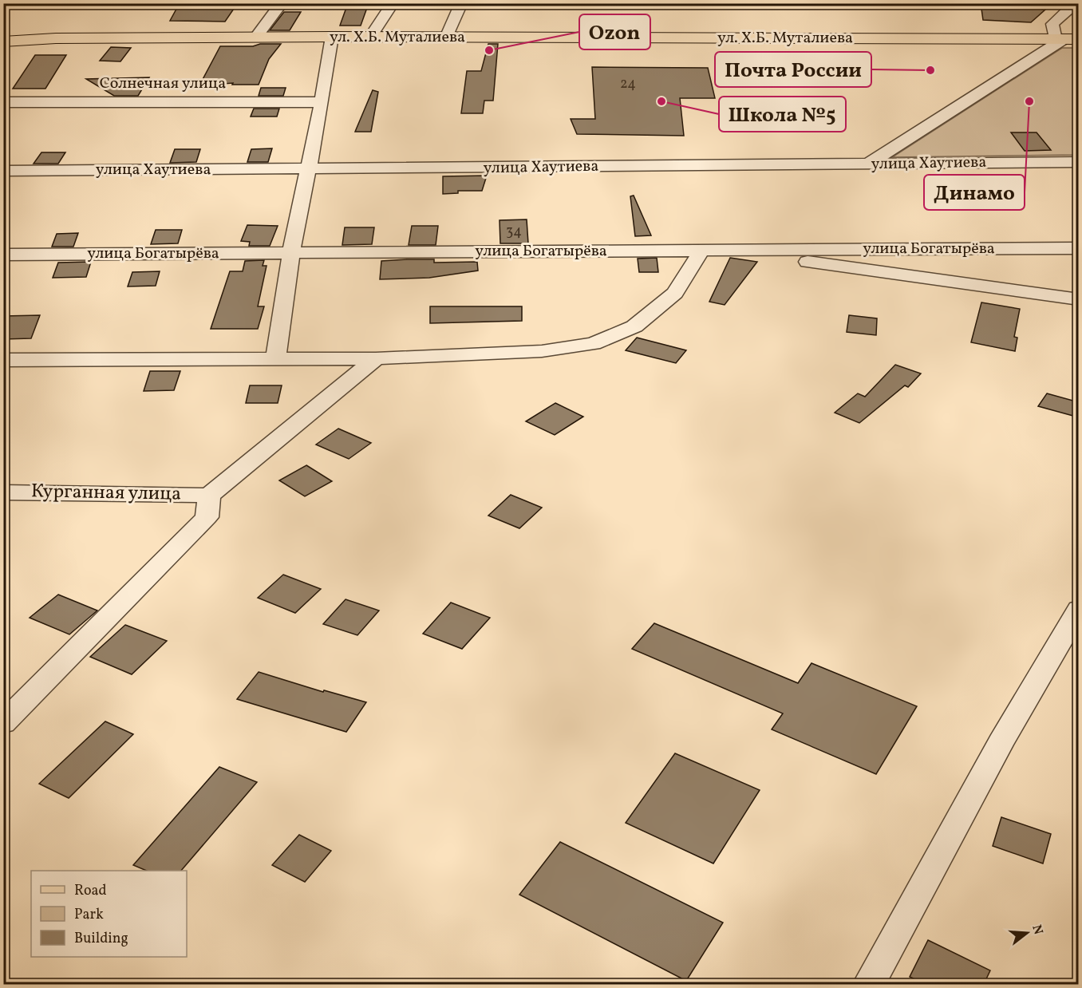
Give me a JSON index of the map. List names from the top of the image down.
{
  "streets": {
    "main road": ["ул. Х.Б. Муталиева"],
    "street": [
      "Солнечная улица",
      "улица Хаутиева",
      "улица Богатырёва",
      "Курганная улица"
    ]
  },
  "places": [
    "Ozon",
    "Почта России",
    "Школа №5",
    "Динамо"
  ],
  "house_numbers": ["24", "34"],
  "legend": ["Road", "Park", "Building"],
  "north": "right"
}
